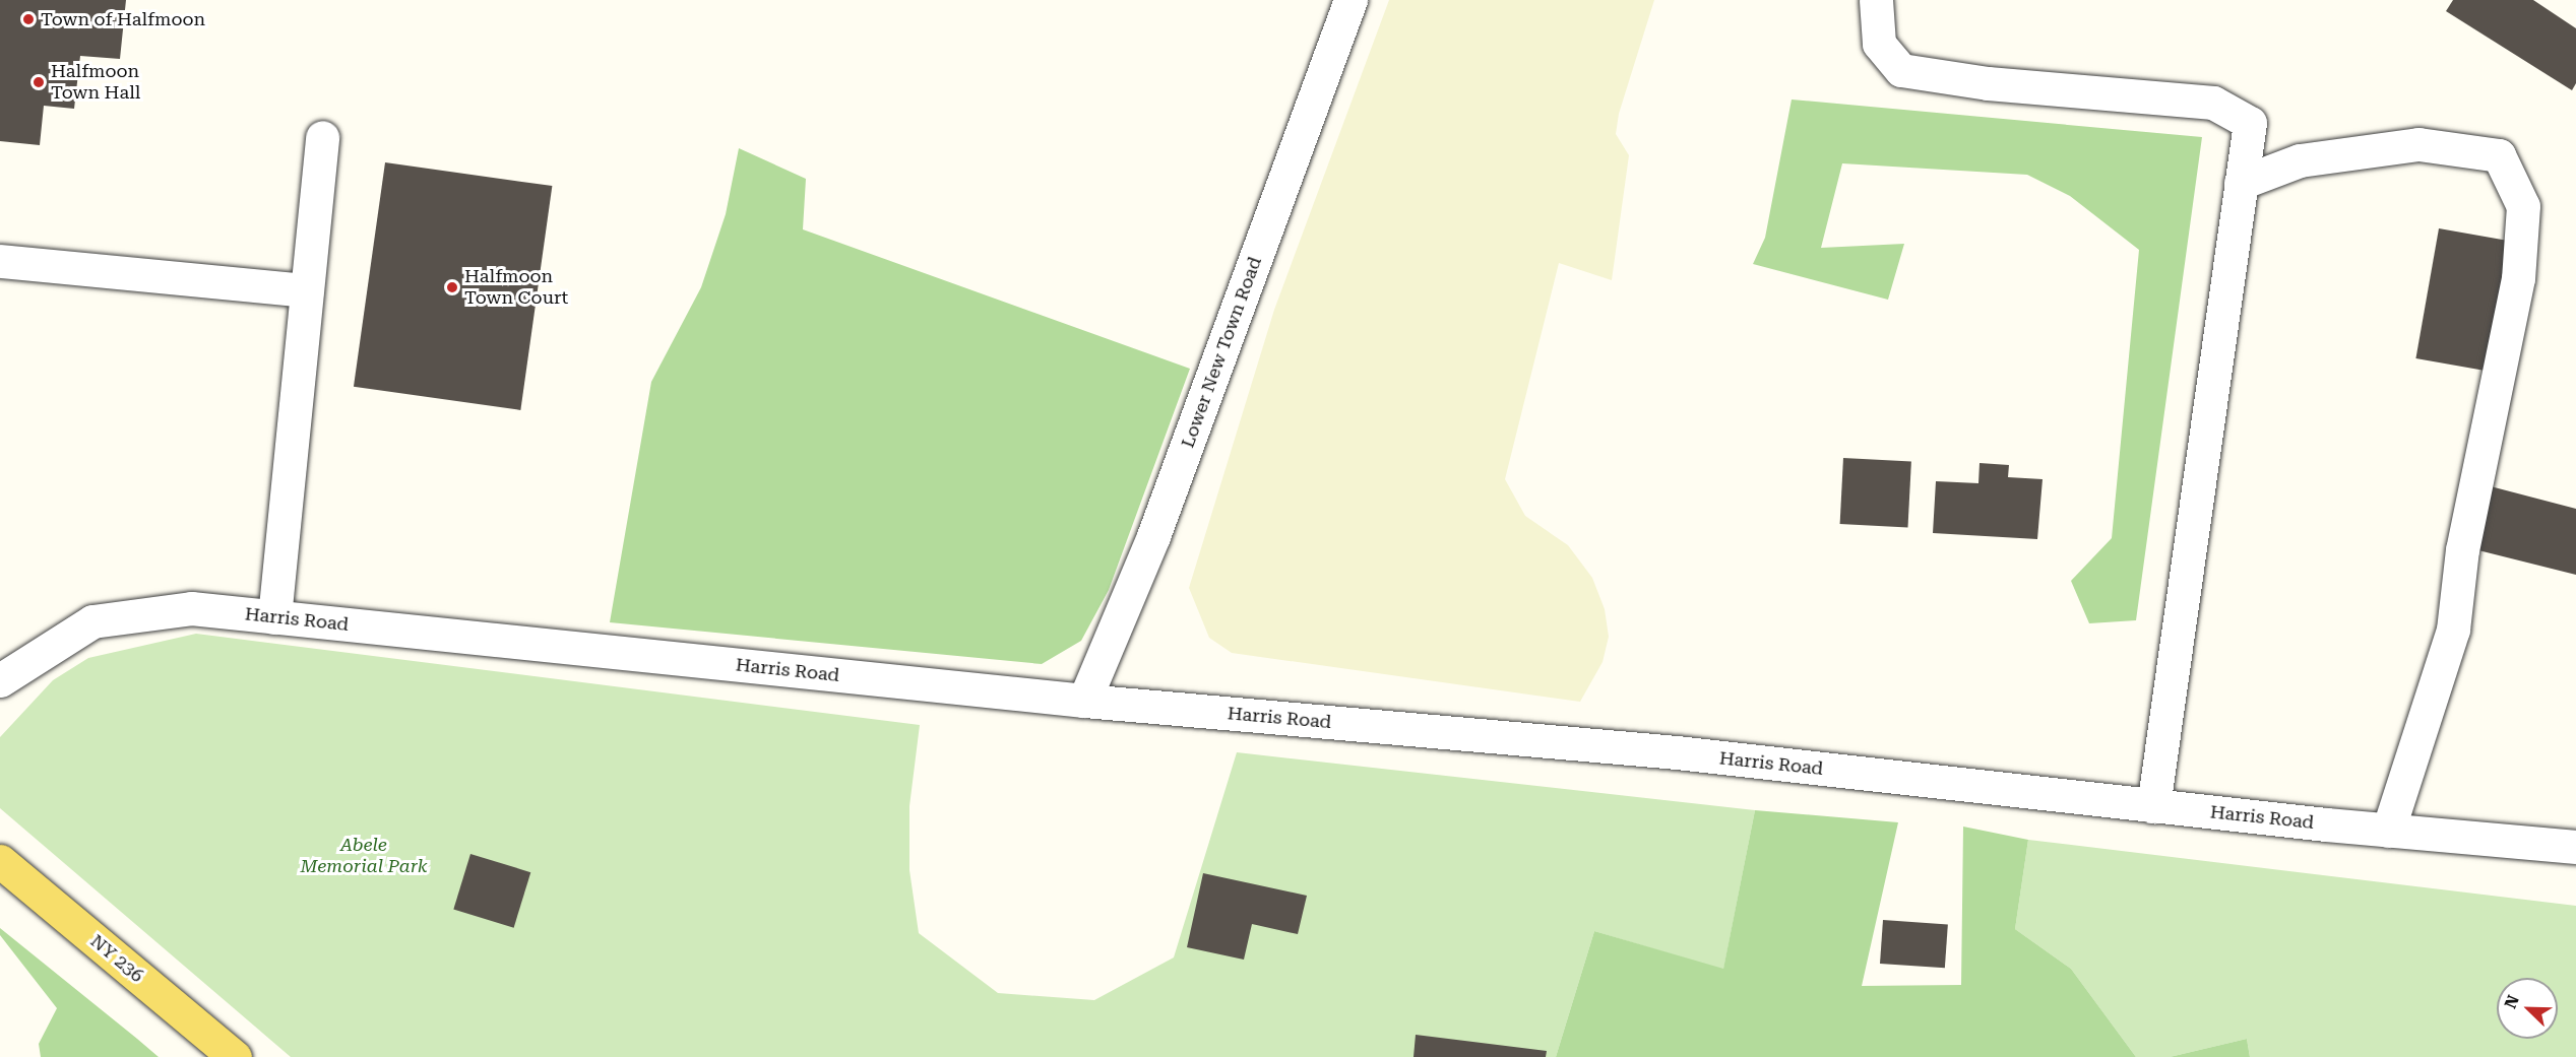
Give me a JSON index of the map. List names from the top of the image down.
{
  "streets": {
    "main road": ["NY 236"],
    "street": ["Lower New Town Road", "Harris Road"]
  },
  "crossings": [
    ["Lower New Town Road", "Harris Road"]
  ],
  "parks": ["Abele Memorial Park"],
  "places": ["Town of Halfmoon", "Halfmoon Town Hall", "Halfmoon Town Court"],
  "north": "top left"
}
